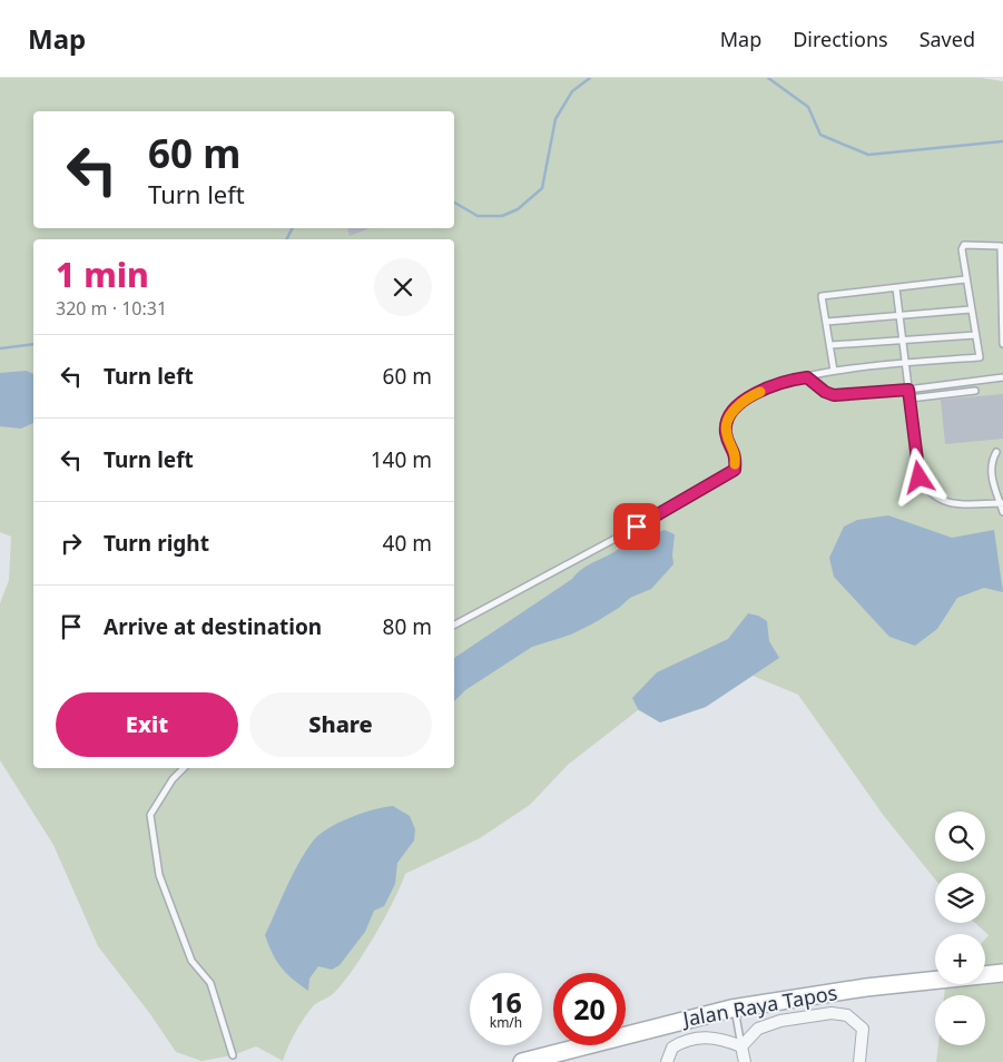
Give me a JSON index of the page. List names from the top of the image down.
{
  "streets": {
    "main road": ["Jalan Raya Tapos"]
  },
  "page": {
    "header": "Map",
    "nav": ["Map", "Directions", "Saved"],
    "turn": ["60 m", "Turn left"],
    "heading": ["1 min", "320 m · 10:31"],
    "list": [
      {
        "name": "Turn left",
        "value": "60 m"
      },
      {
        "name": "Turn left",
        "value": "140 m"
      },
      {
        "name": "Turn right",
        "value": "40 m"
      },
      {
        "name": "Arrive at destination",
        "value": "80 m"
      }
    ],
    "buttons": ["Exit", "Share"],
    "map_buttons": ["+", "−"],
    "speed": "16 km/h",
    "limit": "20"
  }
}
